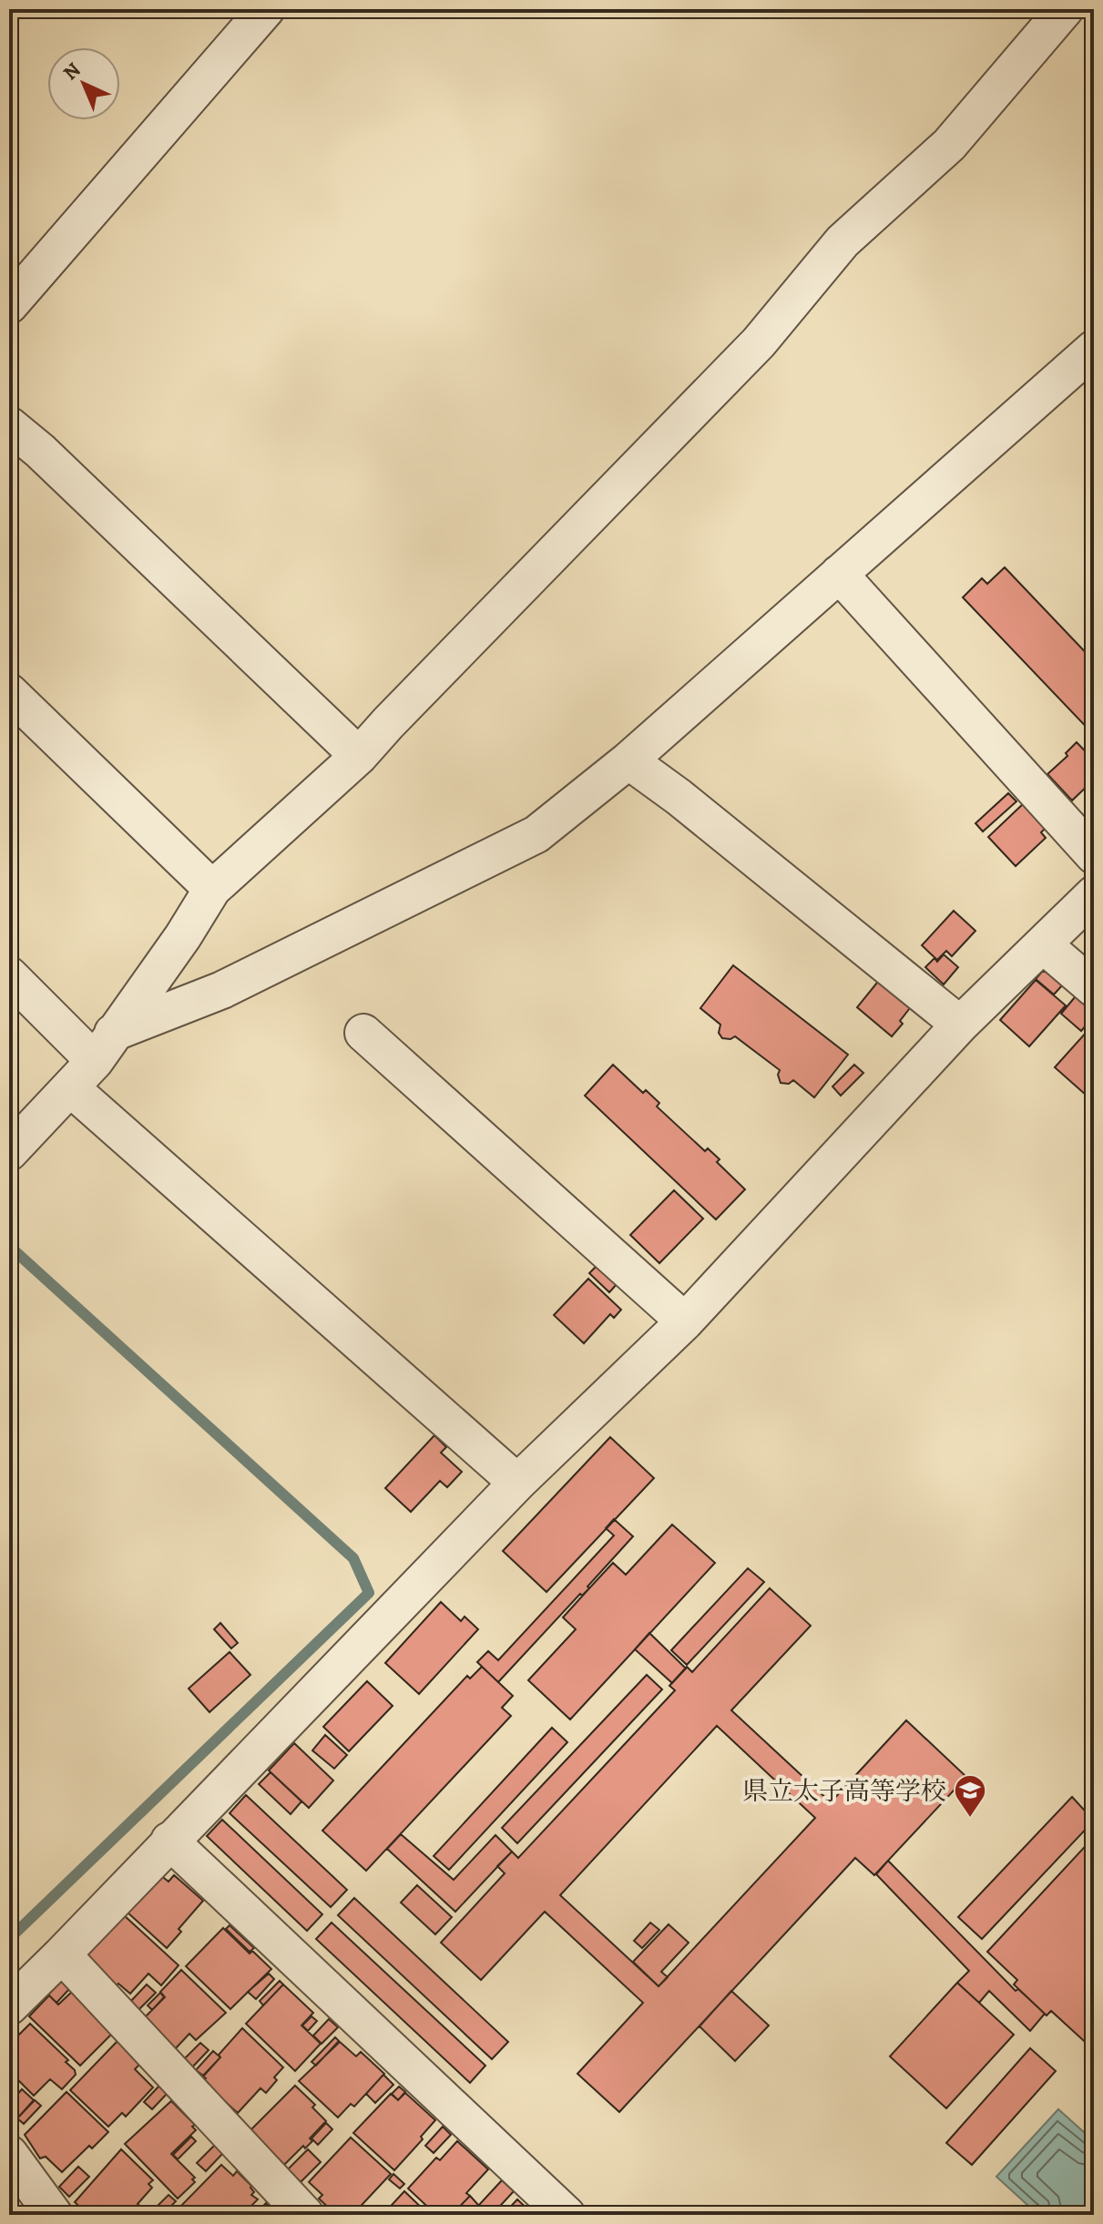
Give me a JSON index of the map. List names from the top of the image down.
{
  "places": {
    "school or university": ["県立太子高等学校"]
  },
  "north": "top left"
}
